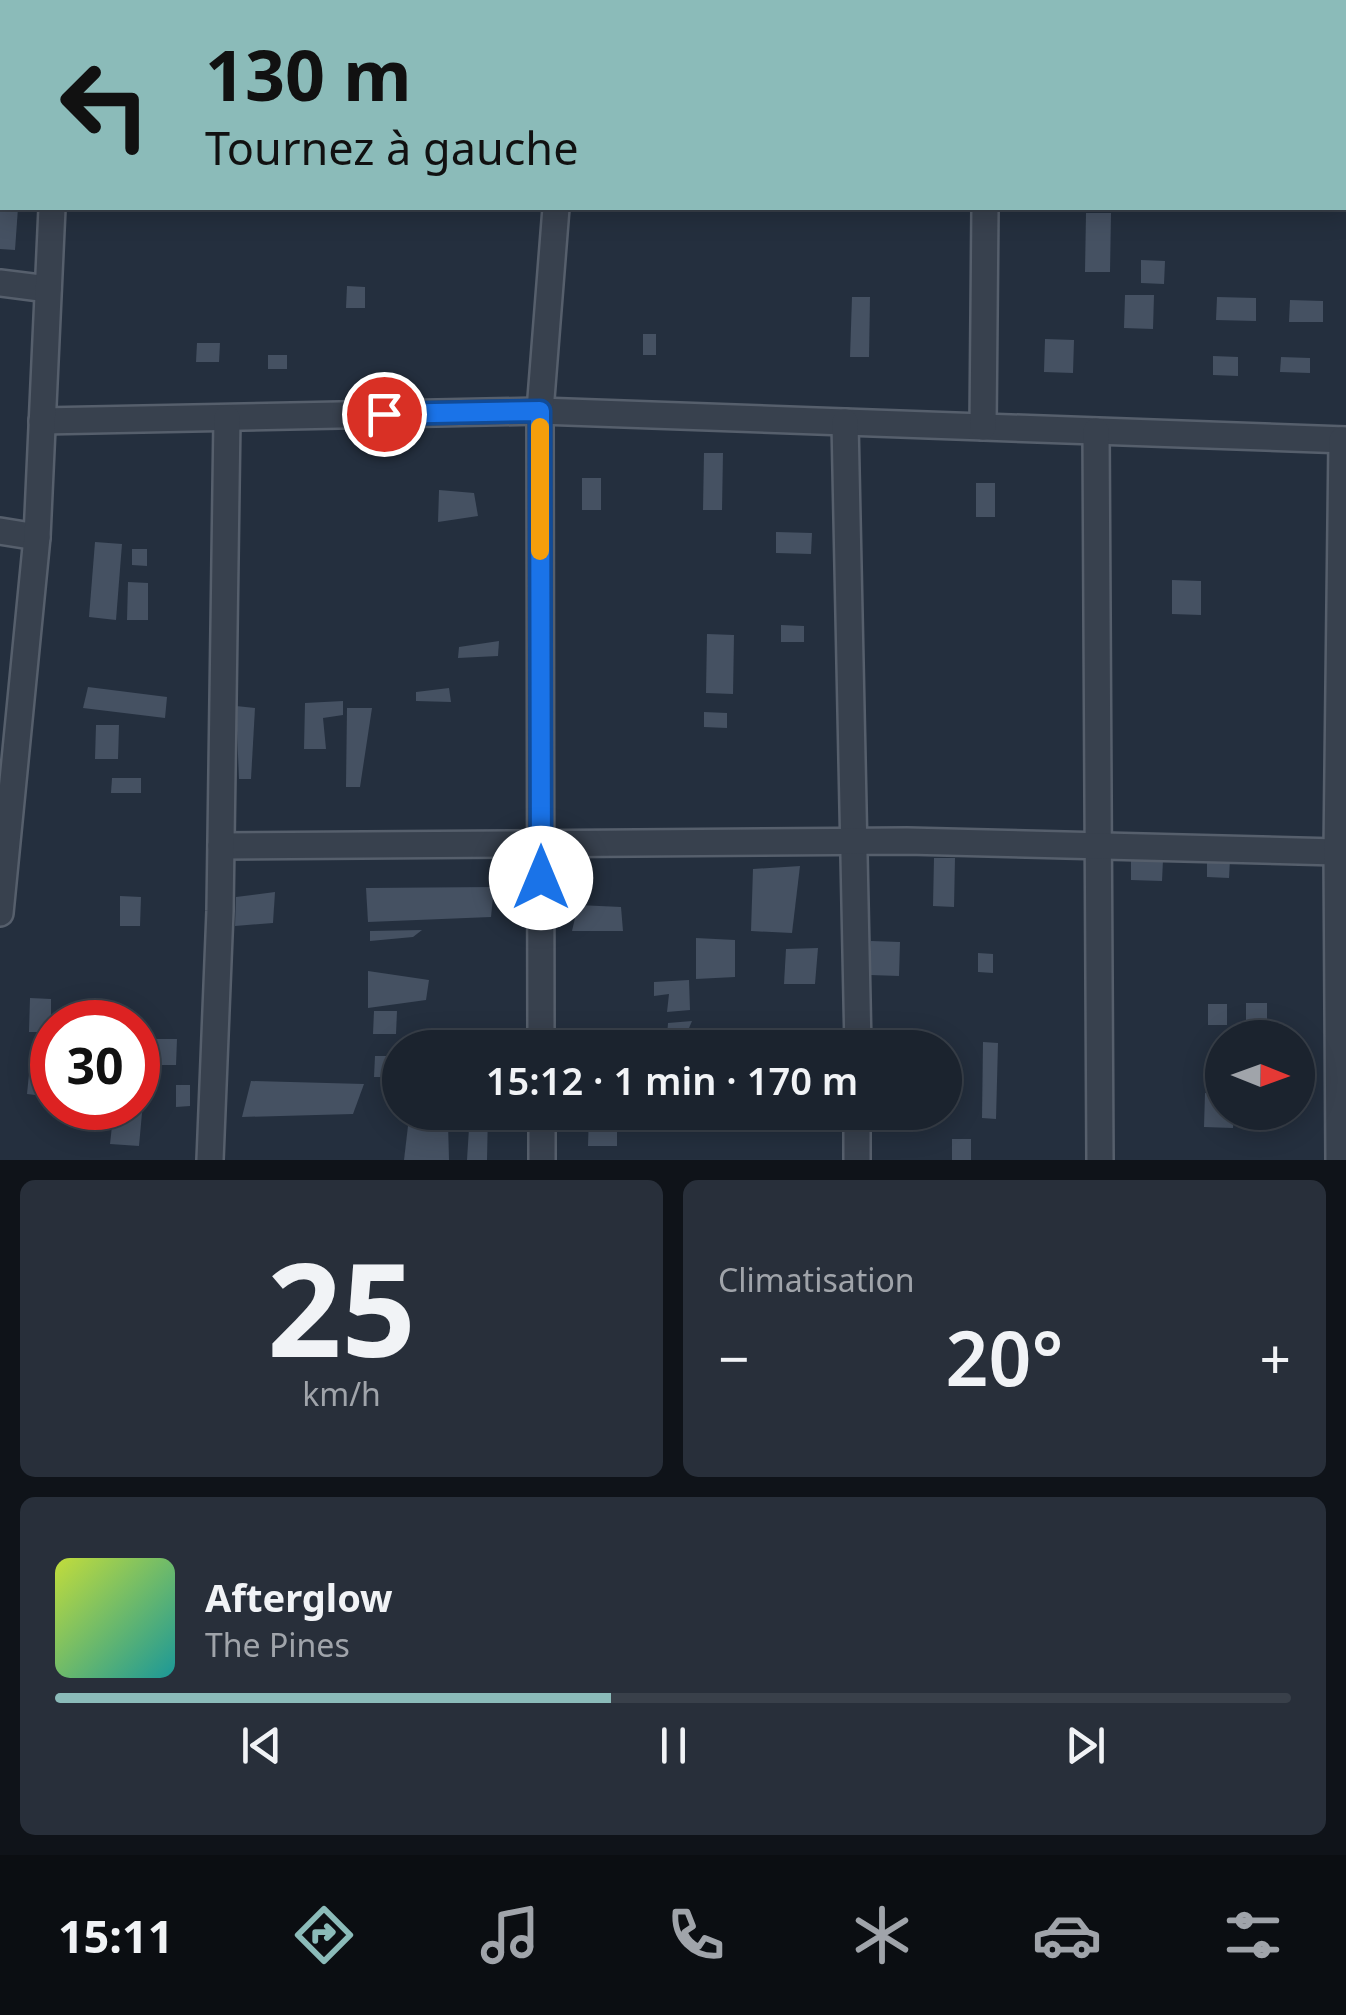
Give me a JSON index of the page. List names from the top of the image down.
{
  "north": "right",
  "page": {
    "turn": ["130 m", "Tournez à gauche"],
    "limit": "30",
    "trip": "15:12 · 1 min · 170 m",
    "tile": [
      ["25", "km/h"],
      "Climatisation"
    ],
    "heat": ["−", "20°", "+"],
    "song": ["Afterglow", "The Pines"],
    "tabs": "15:11"
  }
}
